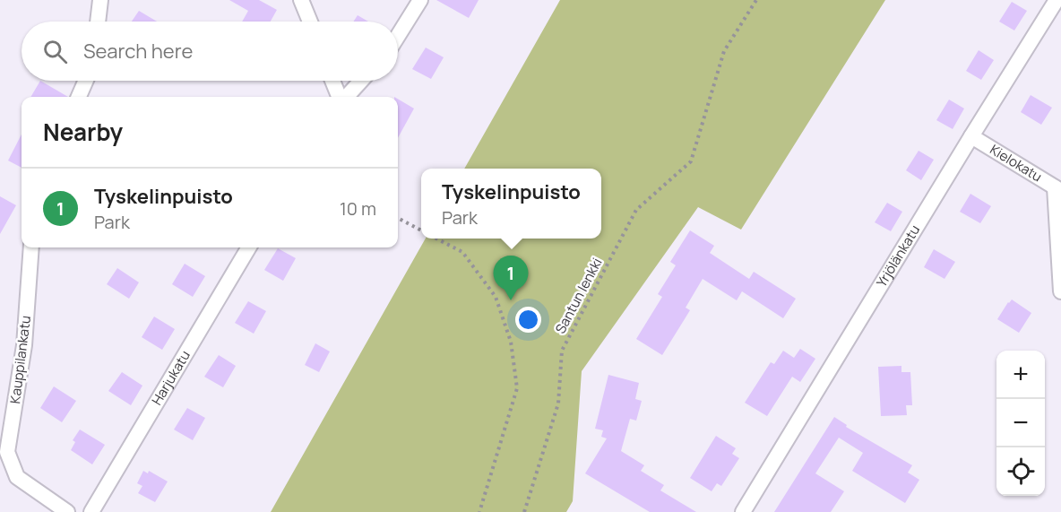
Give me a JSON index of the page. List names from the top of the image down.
{
  "streets": {
    "street": [
      "Kielokatu",
      "Yrjölänkatu",
      "Kauppilankatu",
      "Harjukatu"
    ],
    "path": ["Santun lenkki"]
  },
  "crossings": [
    ["Kielokatu", "Yrjölänkatu"]
  ],
  "page": {
    "search": "Search here",
    "heading": "Nearby",
    "list": [
      {
        "mark": "1",
        "name": "Tyskelinpuisto",
        "note": "Park",
        "value": "10 m"
      }
    ],
    "popup": ["Tyskelinpuisto", "Park"],
    "pins": "1",
    "map_buttons": ["+", "−"]
  }
}
